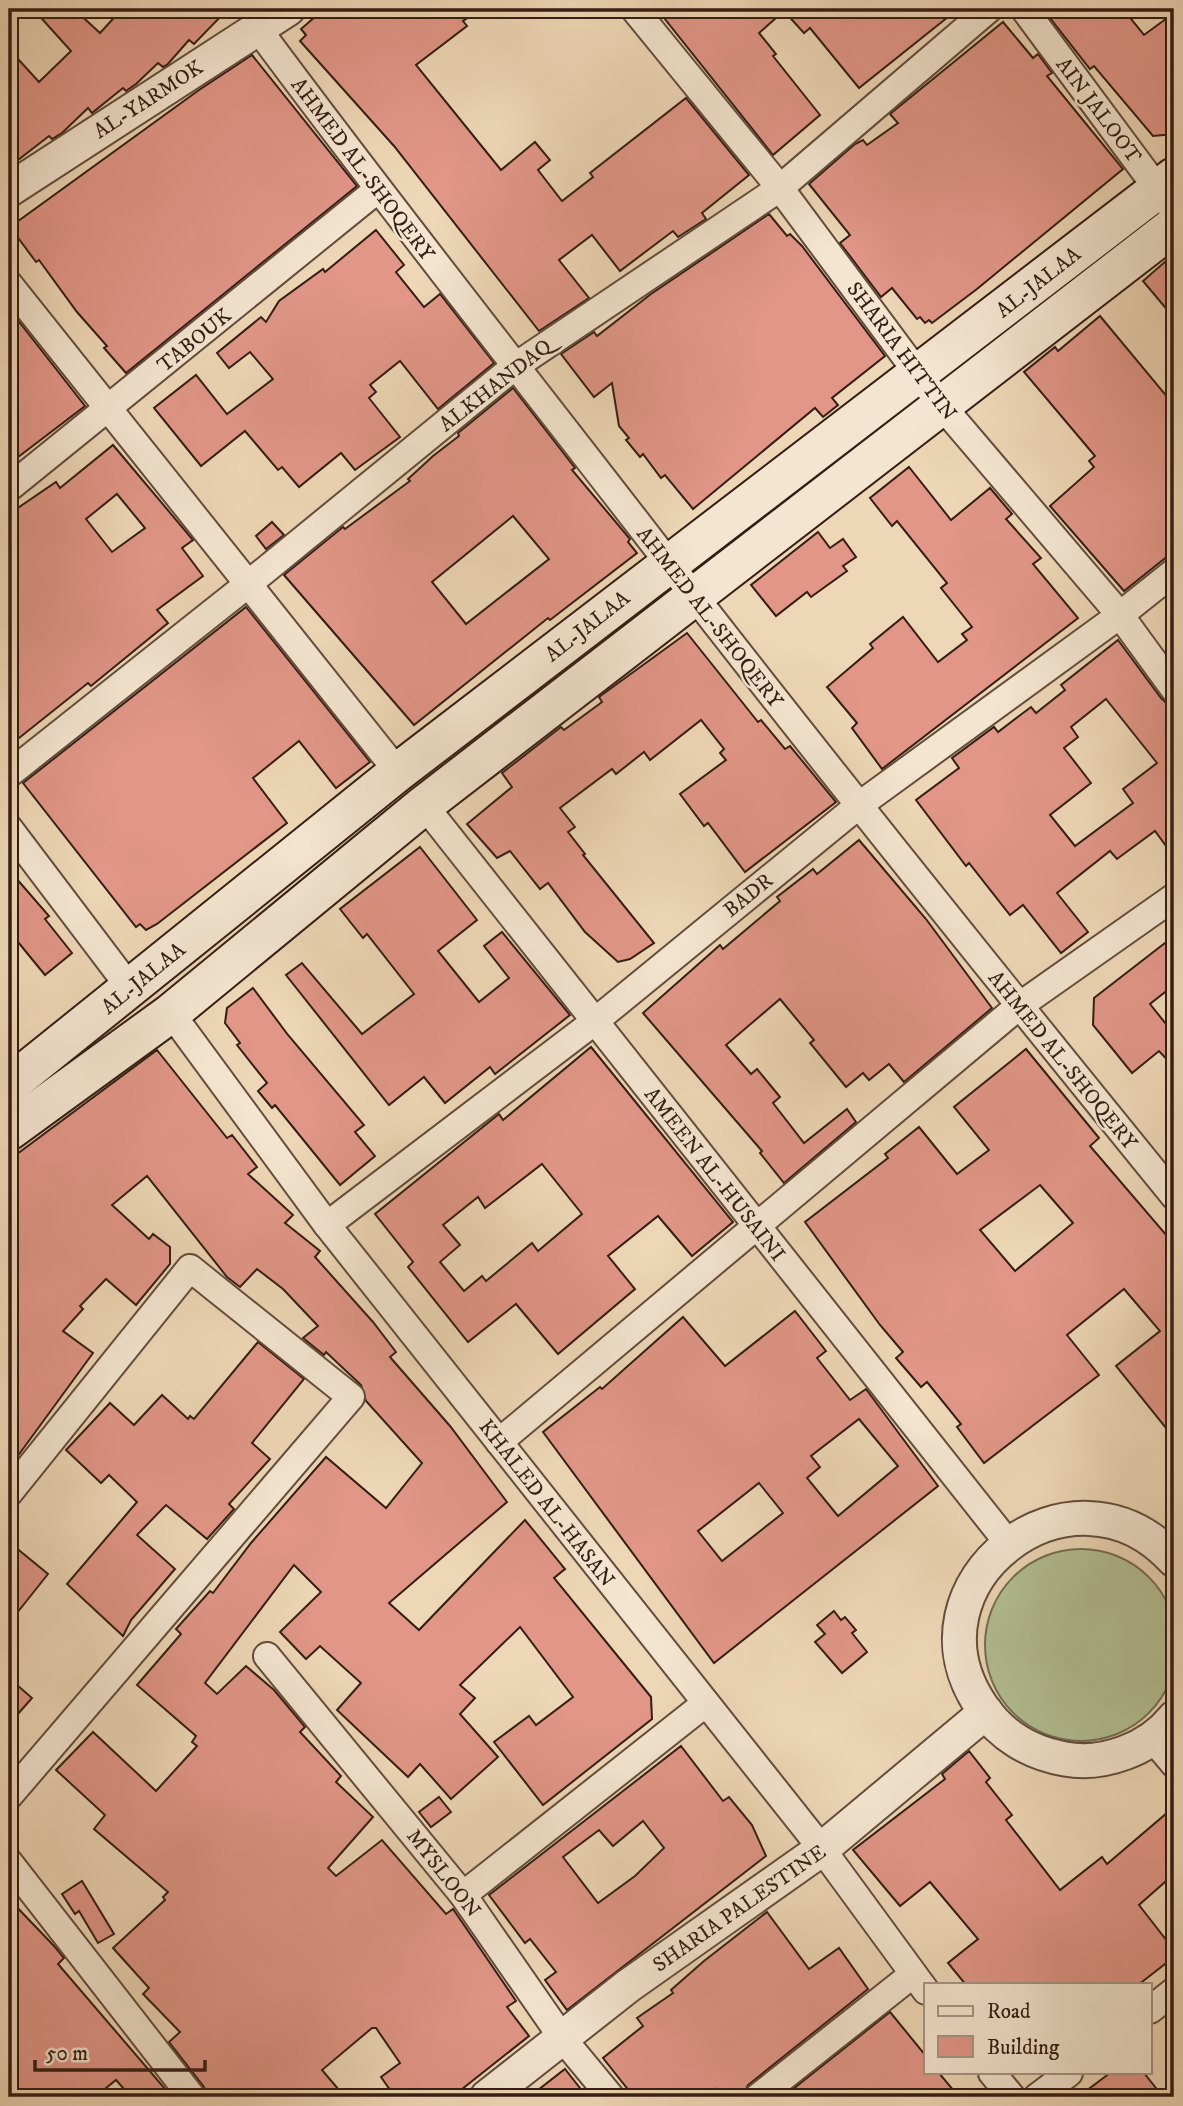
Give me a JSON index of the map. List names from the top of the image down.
{
  "streets": {
    "main road": ["AL-JALAA"],
    "street": [
      "AL-YARMOK",
      "AIN JALOOT",
      "AHMED AL-SHOQERY",
      "TABOUK",
      "SHARIA HITTIN",
      "ALKHANDAQ",
      "BADR",
      "AMEEN AL-HUSAINI",
      "KHALED AL-HASAN",
      "MYSLOON",
      "SHARIA PALESTINE"
    ]
  },
  "crossings": [
    ["AL-YARMOK", "AHMED AL-SHOQERY"],
    ["AIN JALOOT", "AL-JALAA"],
    ["AHMED AL-SHOQERY", "AL-JALAA"],
    ["AHMED AL-SHOQERY", "TABOUK"],
    ["AHMED AL-SHOQERY", "ALKHANDAQ"],
    ["AHMED AL-SHOQERY", "BADR"],
    ["AL-JALAA", "SHARIA HITTIN"],
    ["AL-JALAA", "AMEEN AL-HUSAINI"],
    ["AL-JALAA", "KHALED AL-HASAN"],
    ["SHARIA HITTIN", "ALKHANDAQ"],
    ["SHARIA HITTIN", "BADR"],
    ["BADR", "AMEEN AL-HUSAINI"],
    ["BADR", "KHALED AL-HASAN"],
    ["KHALED AL-HASAN", "SHARIA PALESTINE"],
    ["MYSLOON", "SHARIA PALESTINE"]
  ],
  "legend": ["Road", "Building"],
  "scale_bar": "50 m"
}
